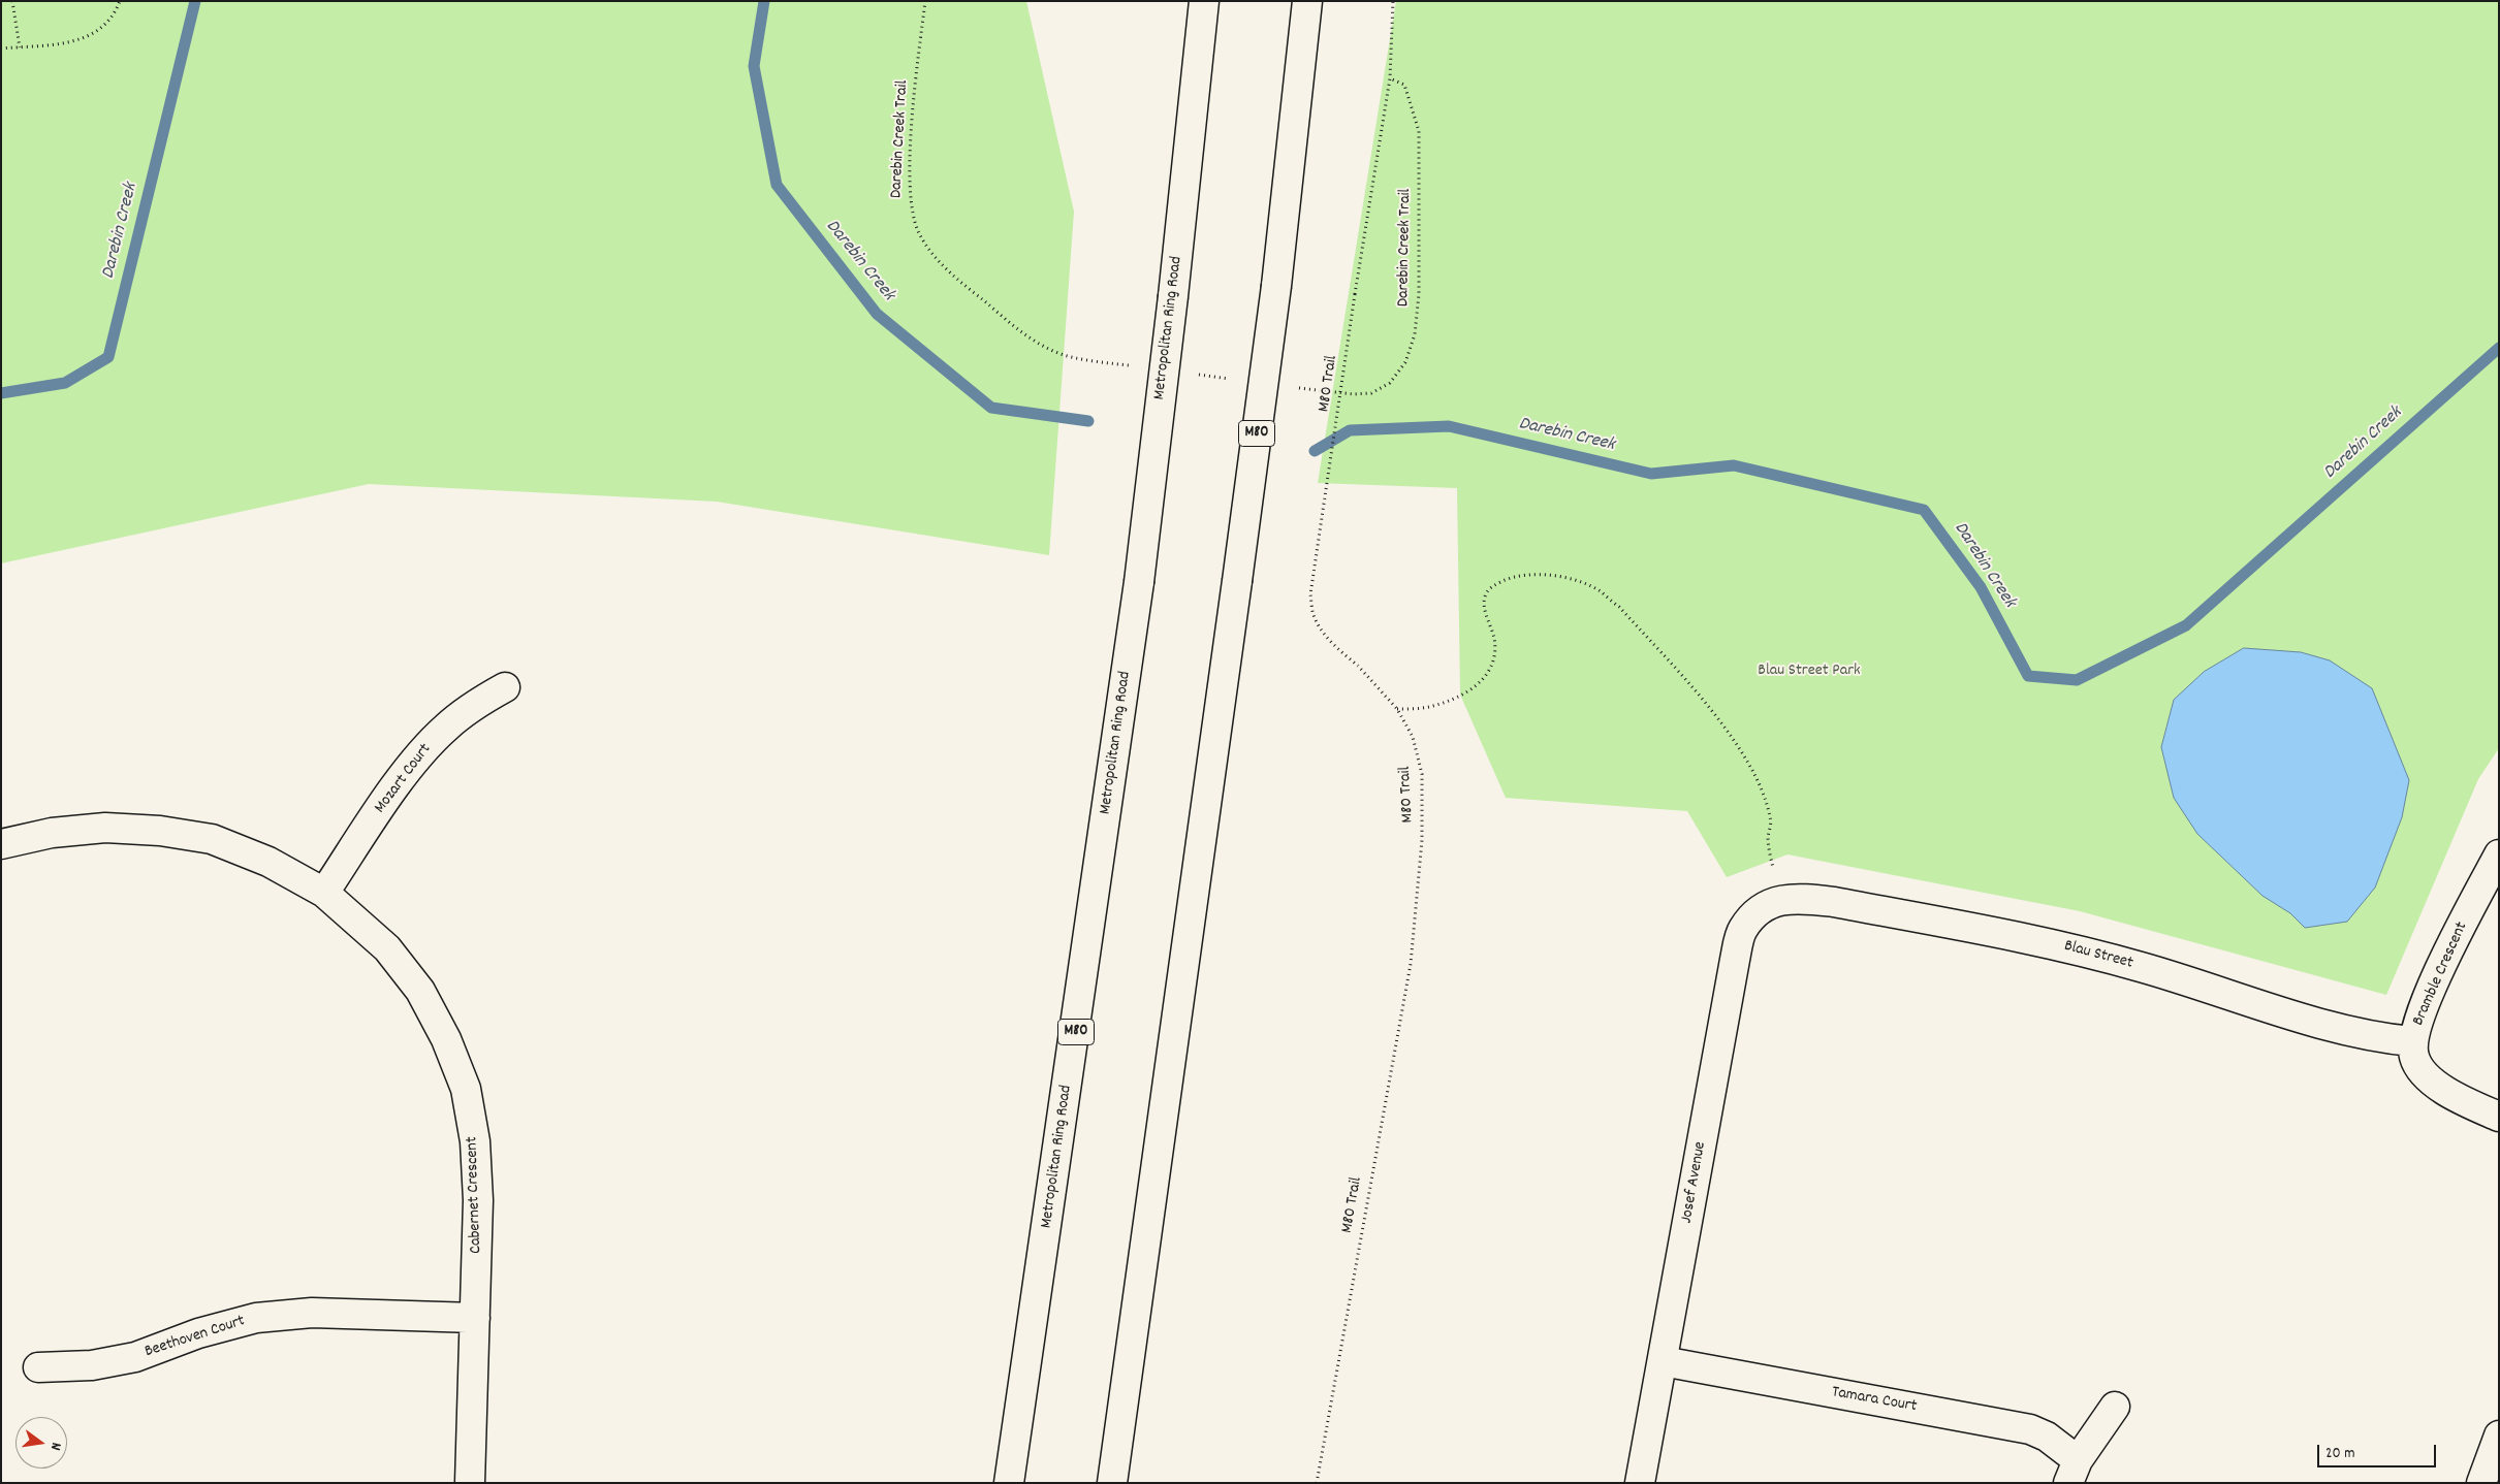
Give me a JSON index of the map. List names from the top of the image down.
{
  "streets": {
    "main road": [
      "Metropolitan Ring Road",
      "M80",
      "Mozart Court",
      "Blau Street",
      "Bramble Crescent",
      "Josef Avenue",
      "Cabernet Crescent",
      "Beethoven Court",
      "Tamara Court"
    ],
    "path": ["Darebin Creek Trail", "M80 Trail"]
  },
  "crossings": [
    ["Darebin Creek Trail", "M80 Trail"],
    ["Mozart Court", "Cabernet Crescent"],
    ["Blau Street", "Bramble Crescent"],
    ["Blau Street", "Josef Avenue"],
    ["Josef Avenue", "Tamara Court"],
    ["Cabernet Crescent", "Beethoven Court"]
  ],
  "water": ["Darebin Creek"],
  "parks": ["Blau Street Park"],
  "scale_bar": "20 m",
  "north": "right"
}
